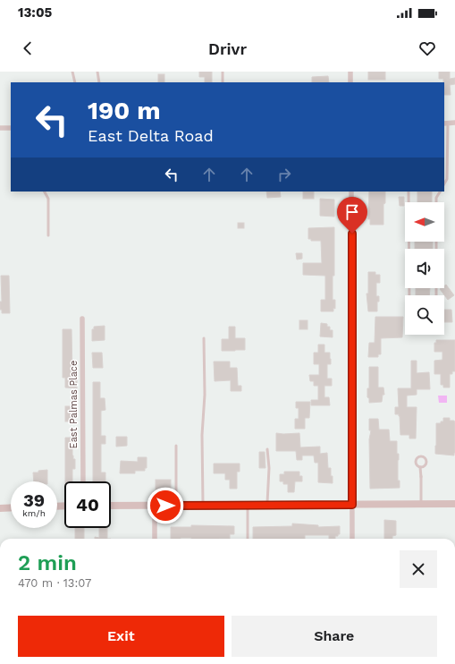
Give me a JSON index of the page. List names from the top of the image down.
{
  "streets": {
    "street": ["East Palmas Place"]
  },
  "north": "left",
  "page": {
    "status": "13:05",
    "header": "Drivr",
    "turn": ["190 m", "East Delta Road"],
    "speed": "39 km/h",
    "limit": "40",
    "heading": ["2 min", "470 m · 13:07"],
    "buttons": ["Exit", "Share"]
  }
}
